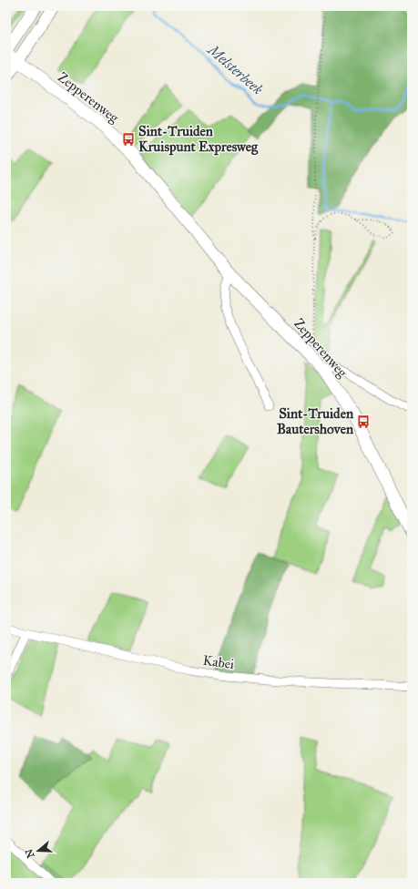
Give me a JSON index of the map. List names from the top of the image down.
{
  "streets": {
    "street": ["Zepperenweg", "Kabei"]
  },
  "water": ["Melsterbeek"],
  "places": {
    "bus stop": ["Sint-Truiden Kruispunt Expresweg", "Sint-Truiden Bautershoven"]
  },
  "north": "left"
}
